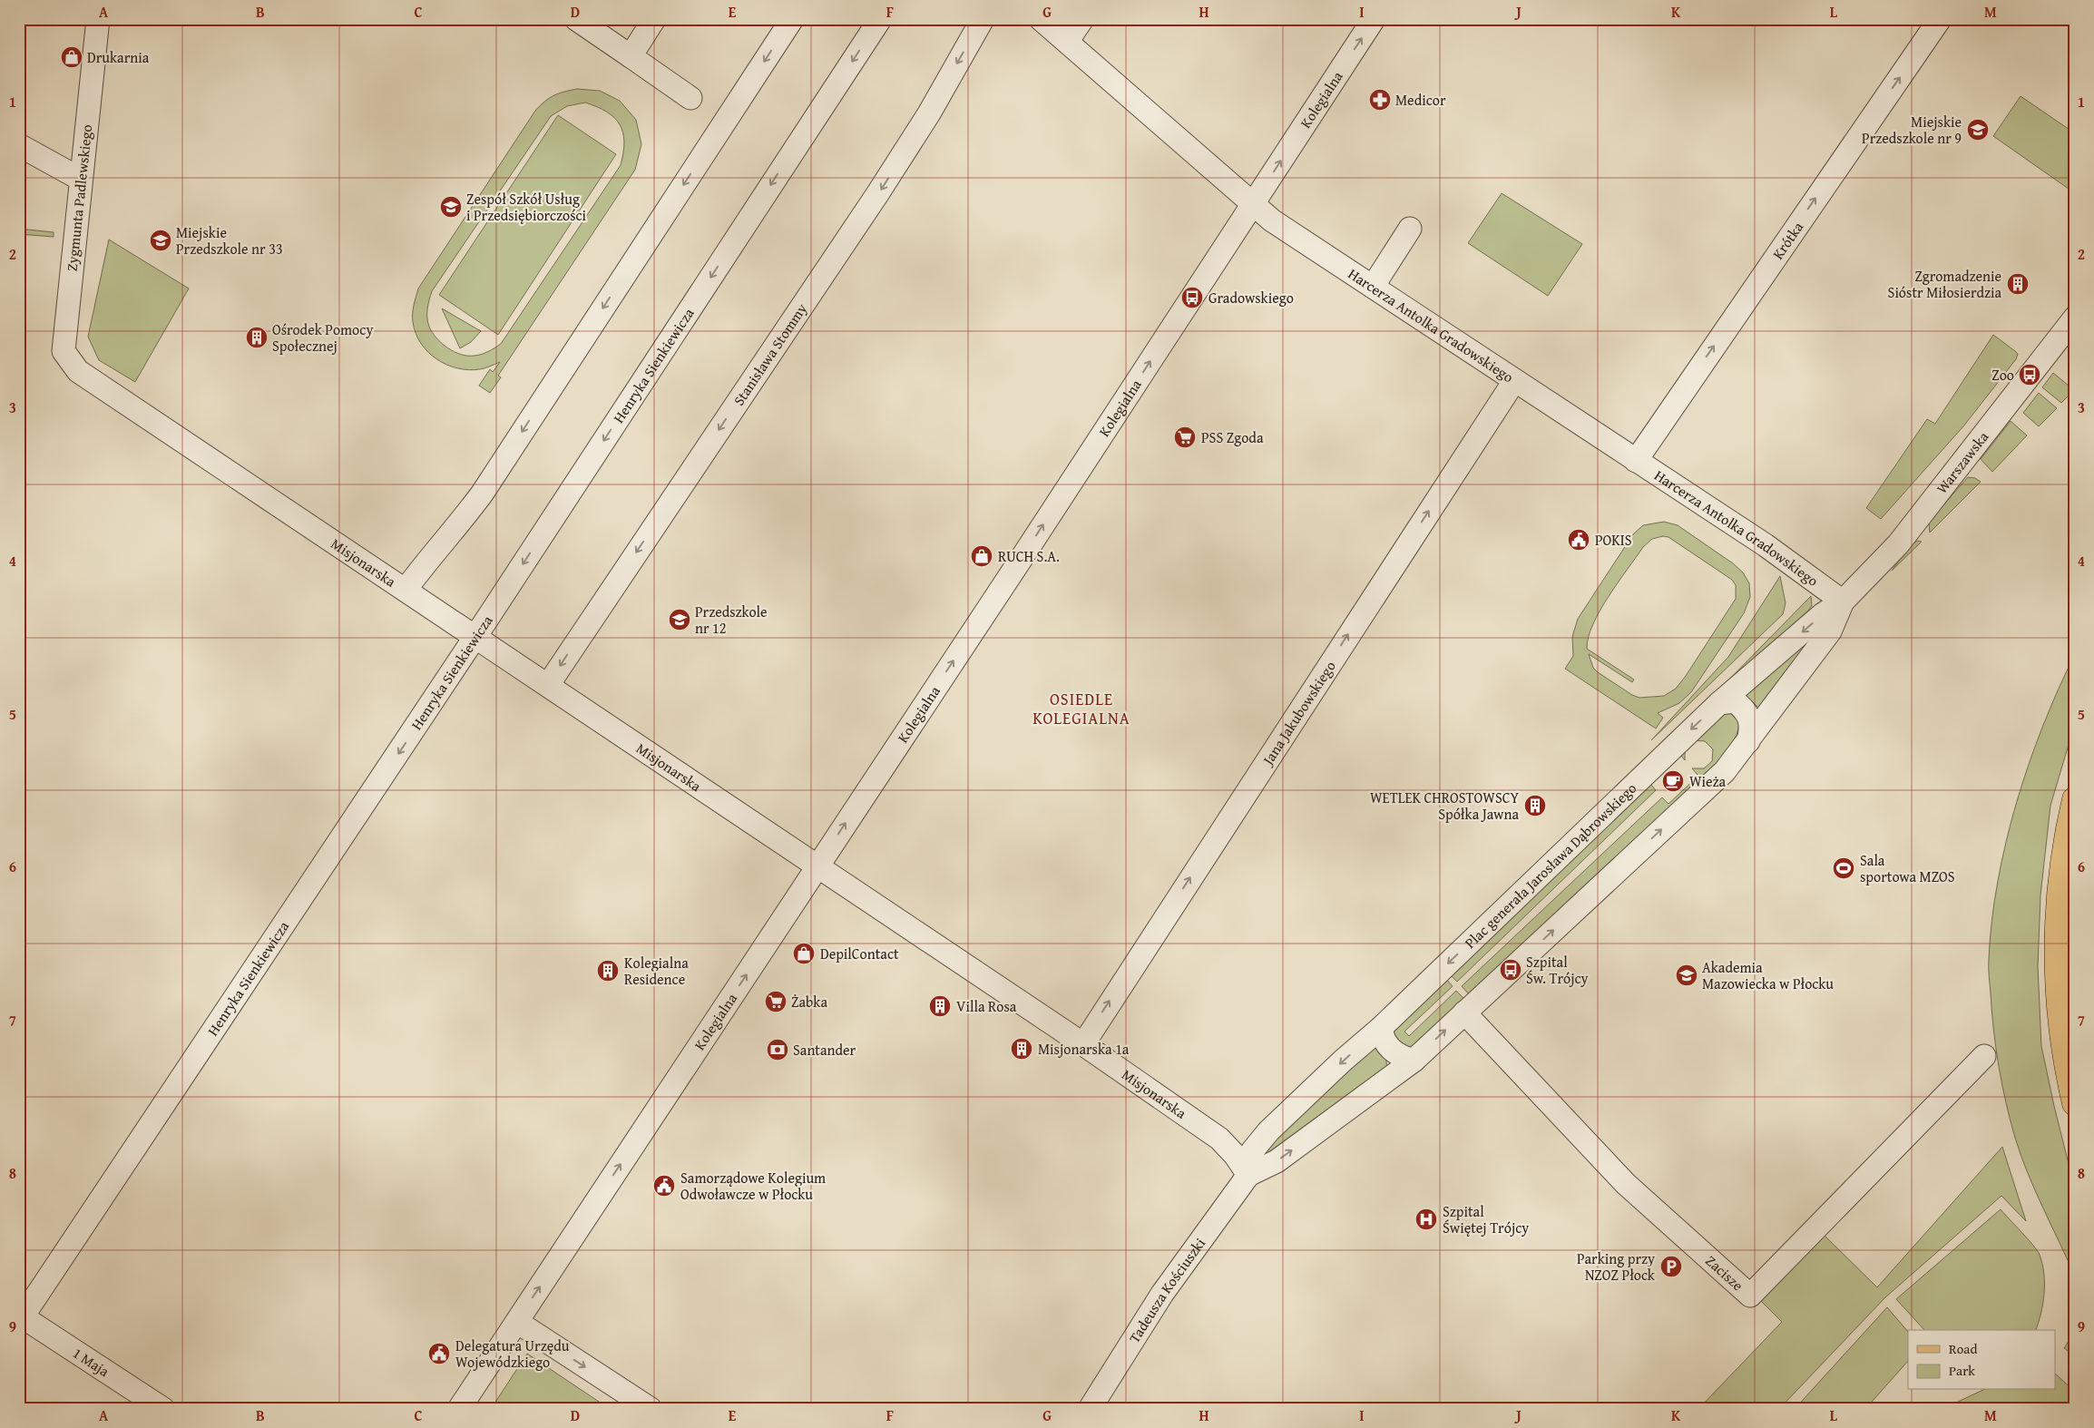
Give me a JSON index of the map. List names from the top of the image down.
{
  "streets": {
    "street": [
      "Kolegialna",
      "Zygmunta Padlewskiego",
      "Krótka",
      "Harcerza Antolka Gradowskiego",
      "Stanisława Stommy",
      "Henryka Sienkiewicza",
      "Warszawska",
      "Misjonarska",
      "Jana Jakubowskiego",
      "Plac generała Jarosława Dąbrowskiego",
      "Zacisze",
      "Tadeusza Kościuszki",
      "1 Maja"
    ]
  },
  "crossings": [
    ["Kolegialna", "Harcerza Antolka Gradowskiego"],
    ["Kolegialna", "Misjonarska"],
    ["Zygmunta Padlewskiego", "Misjonarska"],
    ["Krótka", "Harcerza Antolka Gradowskiego"],
    ["Harcerza Antolka Gradowskiego", "Warszawska"],
    ["Harcerza Antolka Gradowskiego", "Jana Jakubowskiego"],
    ["Harcerza Antolka Gradowskiego", "Plac generała Jarosława Dąbrowskiego"],
    ["Stanisława Stommy", "Misjonarska"],
    ["Henryka Sienkiewicza", "Misjonarska"],
    ["Henryka Sienkiewicza", "1 Maja"],
    ["Warszawska", "Plac generała Jarosława Dąbrowskiego"],
    ["Misjonarska", "Jana Jakubowskiego"],
    ["Misjonarska", "Plac generała Jarosława Dąbrowskiego"],
    ["Misjonarska", "Tadeusza Kościuszki"],
    ["Plac generała Jarosława Dąbrowskiego", "Tadeusza Kościuszki"]
  ],
  "one_way": ["Kolegialna", "Krótka", "Jana Jakubowskiego"],
  "districts": ["OSIEDLE KOLEGIALNA"],
  "places": {
    "shop": ["Drukarnia", "RUCH S.A.", "DepilContact"],
    "pharmacy": ["Medicor"],
    "school or university": [
      "Miejskie Przedszkole nr 9",
      "Zespół Szkół Usług i Przedsiębiorczości",
      "Miejskie Przedszkole nr 33",
      "Przedszkole nr 12",
      "Akademia Mazowiecka w Płocku"
    ],
    "building": [
      "Zgromadzenie Sióstr Miłosierdzia",
      "Ośrodek Pomocy Społecznej",
      "WETLEK CHROSTOWSCY Spółka Jawna",
      "Kolegialna Residence",
      "Villa Rosa",
      "Misjonarska 1a"
    ],
    "bus stop": ["Gradowskiego", "Zoo", "Szpital Św. Trójcy"],
    "supermarket": ["PSS Zgoda", "Żabka"],
    "public building": ["POKIS", "Samorządowe Kolegium Odwoławcze w Płocku", "Delegatura Urzędu Wojewódzkiego"],
    "cafe": ["Wieża"],
    "sports": ["Sala sportowa MZOS"],
    "bank": ["Santander"],
    "hospital": ["Szpital Świętej Trójcy"],
    "parking": ["Parking przy NZOZ Płock"]
  },
  "legend": ["Road", "Park"],
  "grid": {
    "columns": [
      "A",
      "B",
      "C",
      "D",
      "E",
      "F",
      "G",
      "H",
      "I",
      "J",
      "K",
      "L",
      "M"
    ],
    "rows": [
      "1",
      "2",
      "3",
      "4",
      "5",
      "6",
      "7",
      "8",
      "9"
    ]
  }
}
